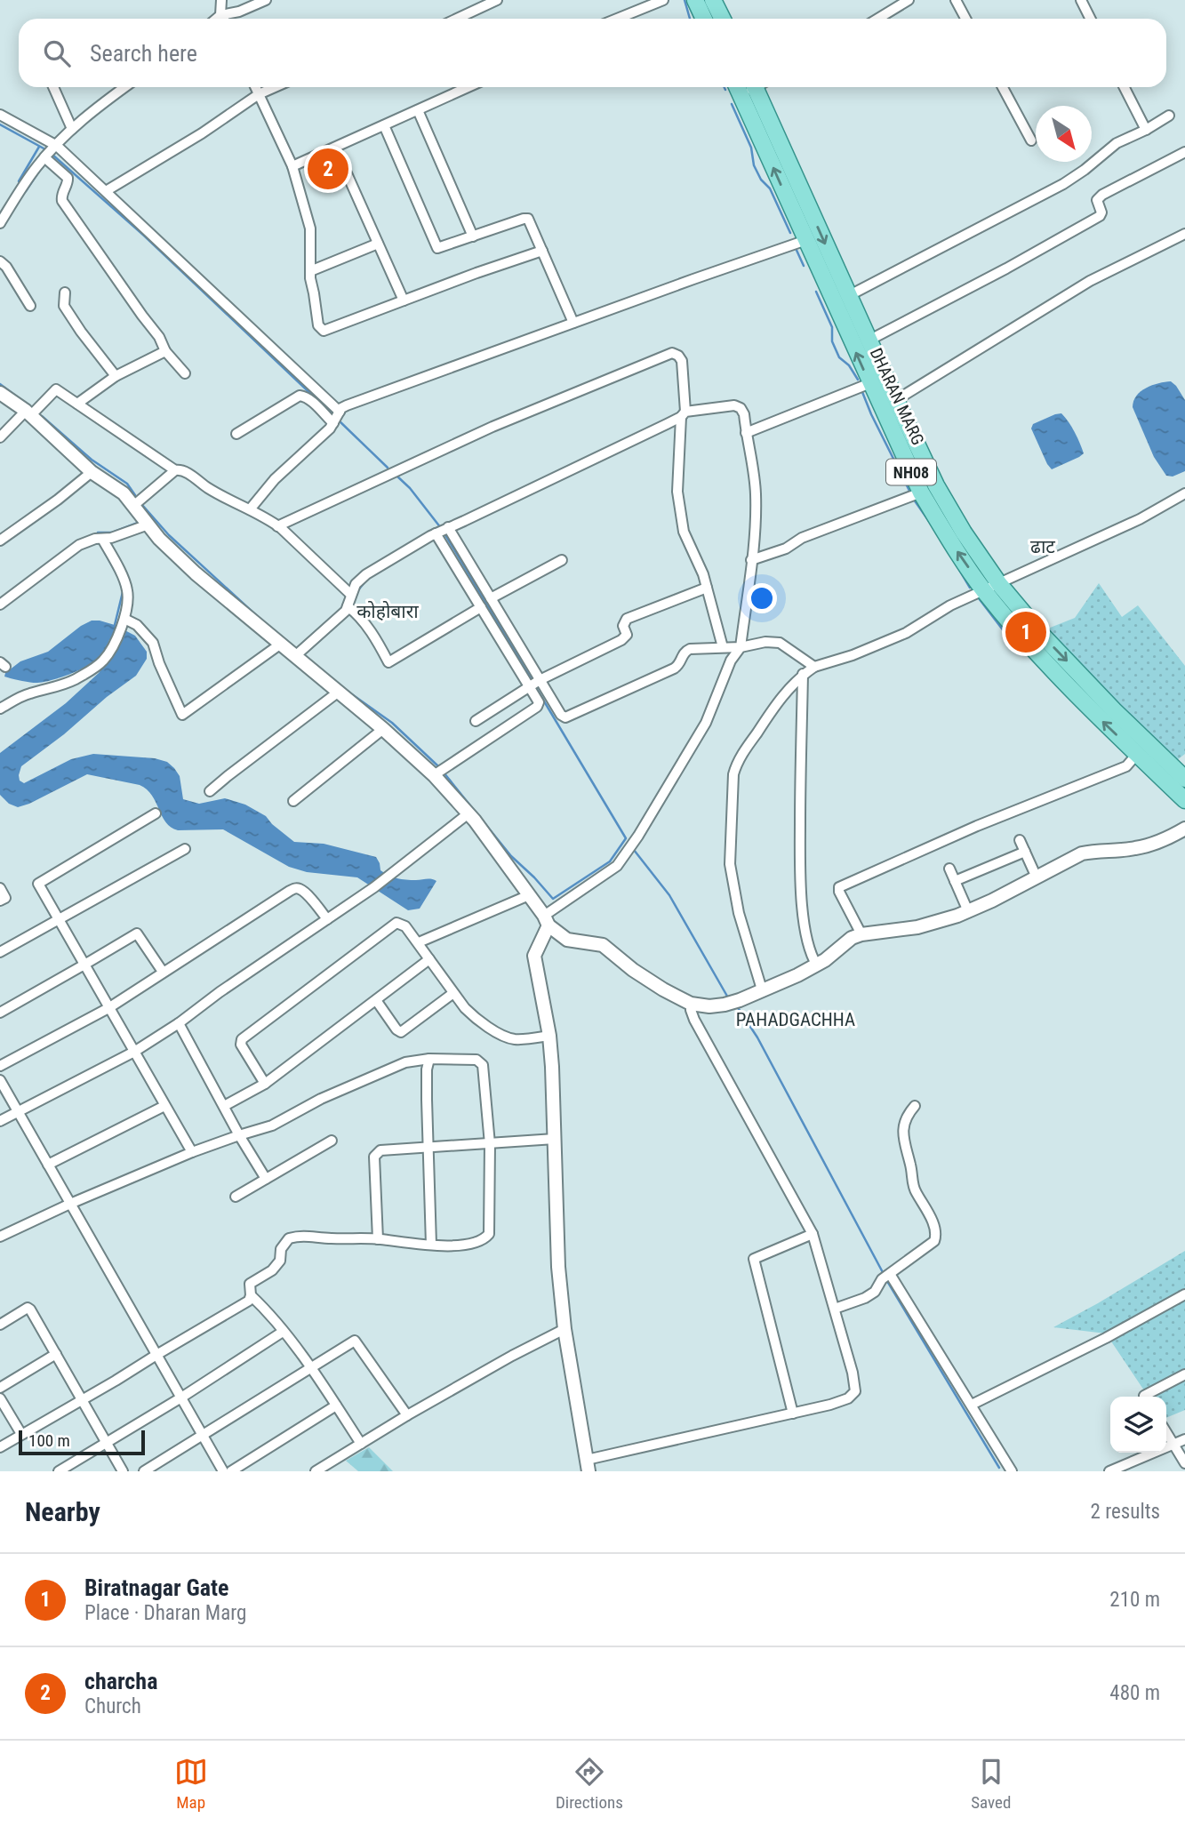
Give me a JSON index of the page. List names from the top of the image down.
{
  "streets": {
    "main road": ["DHARAN MARG", "NH08"]
  },
  "districts": ["ढाट", "कोहोबारा", "PAHADGACHHA"],
  "scale_bar": "100 m",
  "north": "bottom right",
  "page": {
    "search": "Search here",
    "pins": ["2", "1"],
    "scale": "100 m",
    "heading": ["Nearby", "2 results"],
    "list": [
      {
        "mark": "1",
        "name": "Biratnagar Gate",
        "note": "Place · Dharan Marg",
        "value": "210 m"
      },
      {
        "mark": "2",
        "name": "charcha",
        "note": "Church",
        "value": "480 m"
      }
    ],
    "nav": ["Map", "Directions", "Saved"]
  }
}
